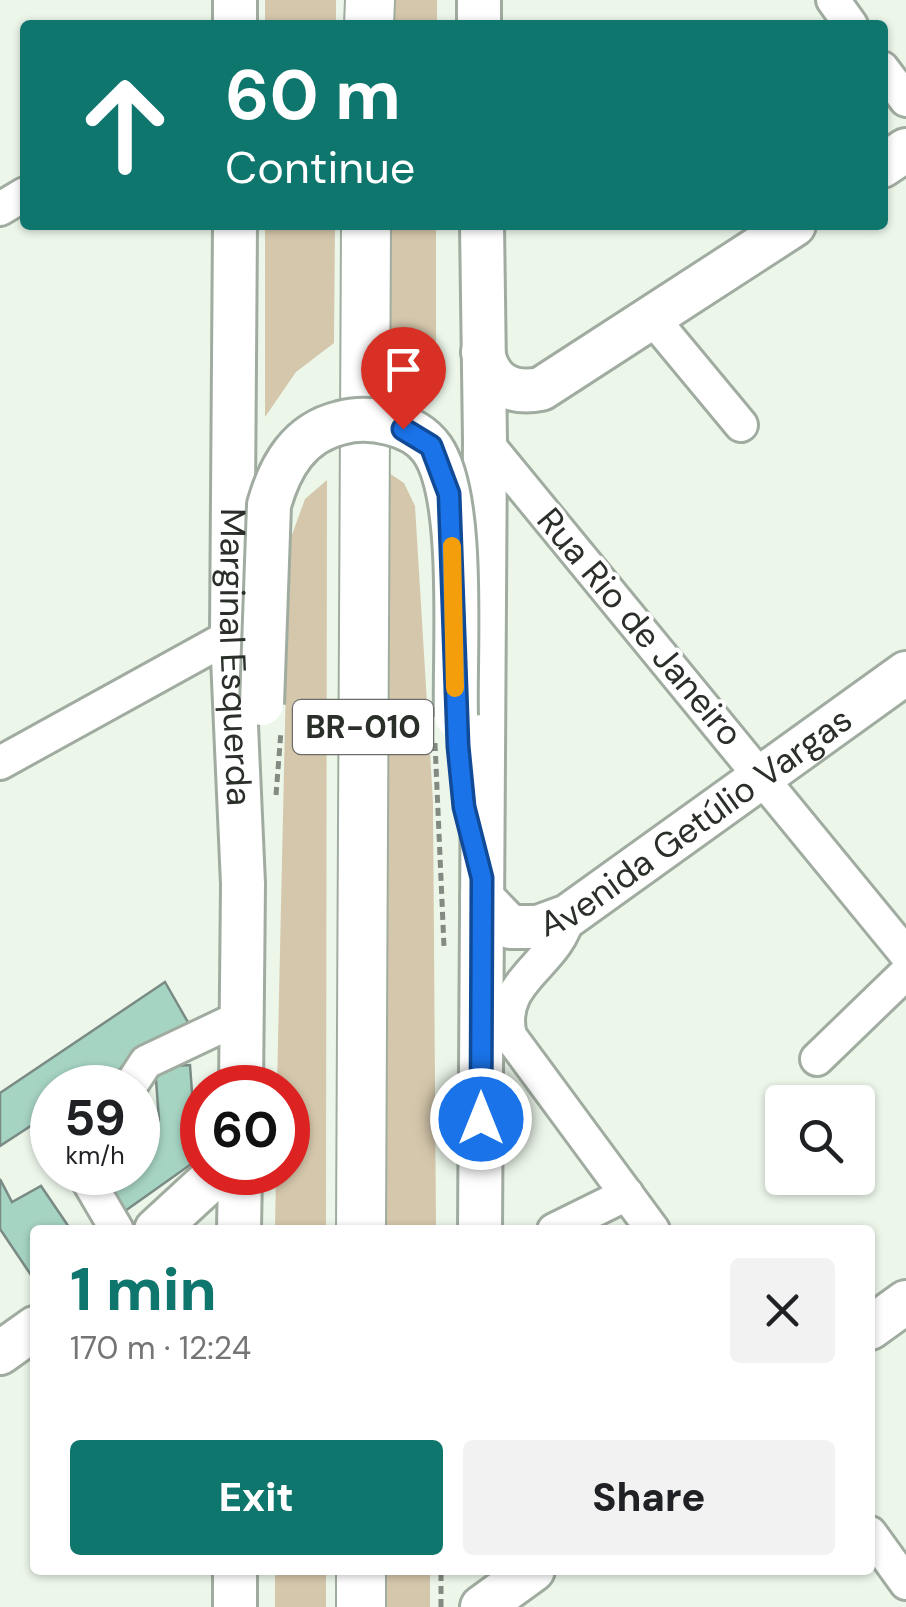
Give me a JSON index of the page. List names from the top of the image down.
{
  "streets": {
    "highway": ["BR-010"],
    "main road": ["Marginal Esquerda", "Avenida Getúlio Vargas"],
    "street": ["Rua Rio de Janeiro"]
  },
  "crossings": [
    ["Rua Rio de Janeiro", "BR-010"],
    ["Rua Rio de Janeiro", "Avenida Getúlio Vargas"],
    ["BR-010", "Avenida Getúlio Vargas"]
  ],
  "page": {
    "turn": ["60 m", "Continue"],
    "speed": "59 km/h",
    "limit": "60",
    "heading": ["1 min", "170 m · 12:24"],
    "buttons": ["Exit", "Share"]
  }
}
